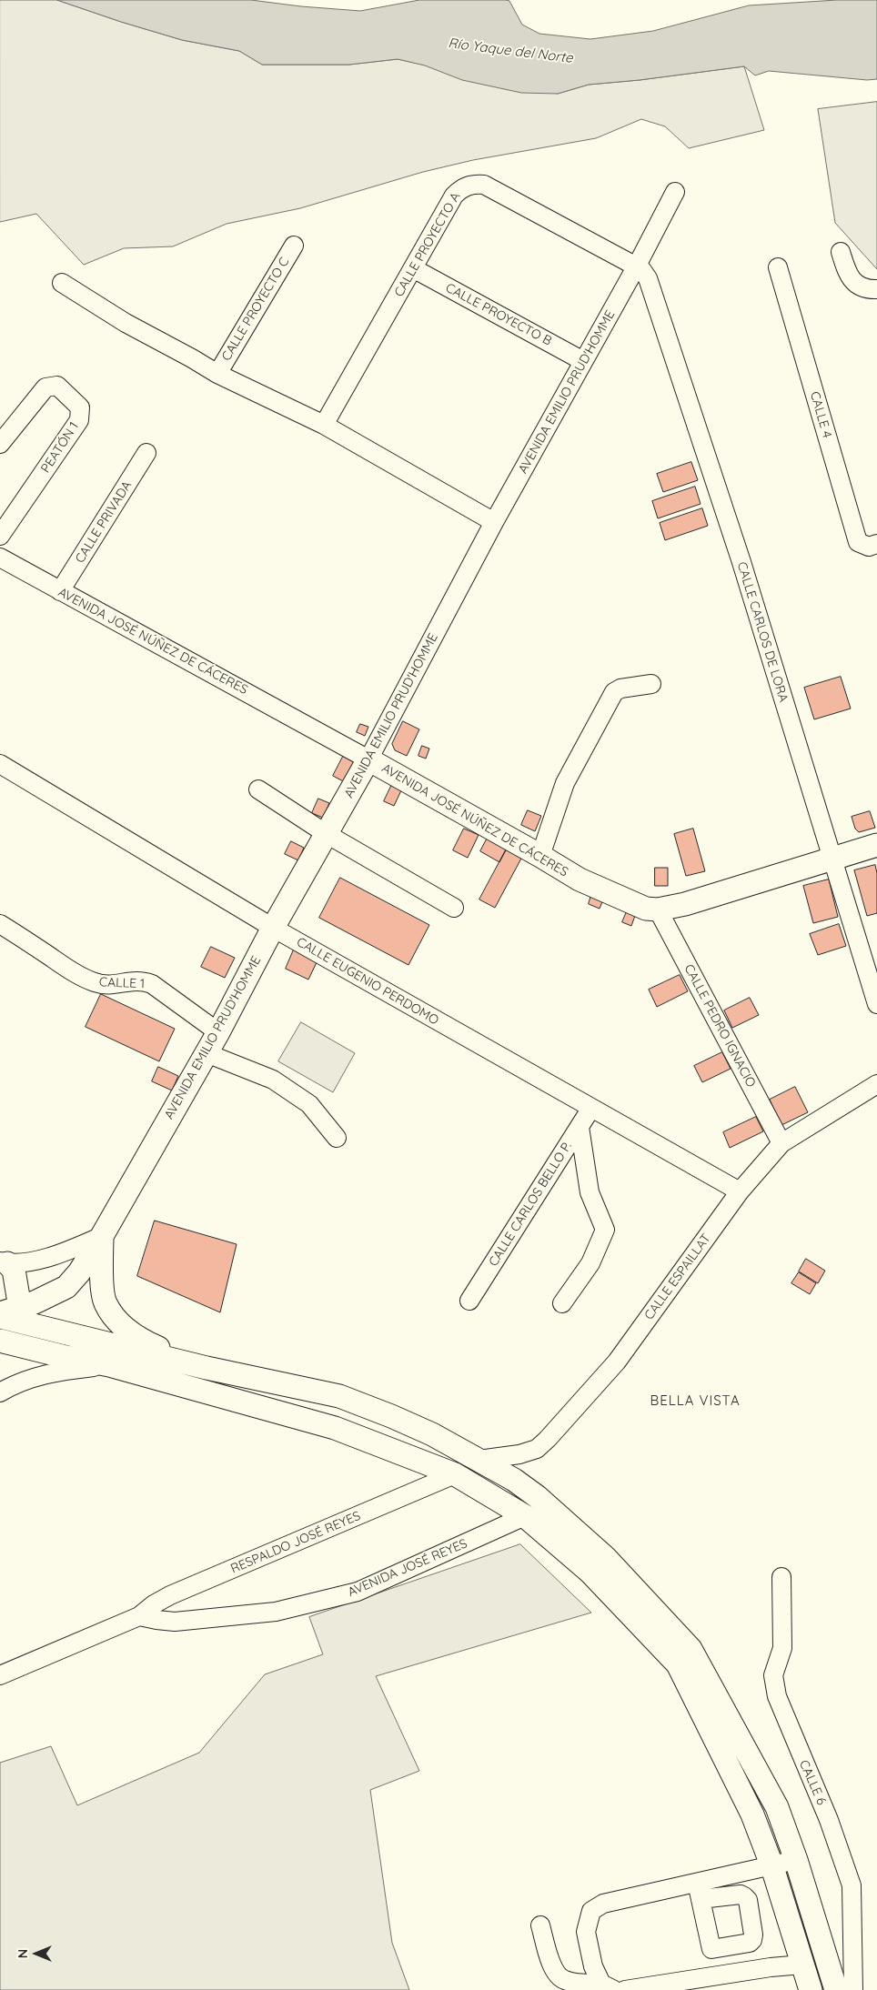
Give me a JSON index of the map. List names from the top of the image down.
{
  "streets": {
    "main road": ["AVENIDA EMILIO PRUD'HOMME", "AVENIDA JOSÉ NÚÑEZ DE CÁCERES"],
    "street": [
      "CALLE PROYECTO A",
      "CALLE PROYECTO C",
      "CALLE PROYECTO B",
      "CALLE 4",
      "PEATÓN 1",
      "CALLE PRIVADA",
      "CALLE CARLOS DE LORA",
      "CALLE EUGENIO PERDOMO",
      "CALLE 1",
      "CALLE PEDRO IGNACIO",
      "CALLE CARLOS BELLO P.",
      "CALLE ESPAILLAT",
      "RESPALDO JOSÉ REYES",
      "AVENIDA JOSÉ REYES",
      "CALLE 6"
    ]
  },
  "crossings": [
    ["CALLE PROYECTO A", "CALLE PROYECTO B"],
    ["CALLE PROYECTO A", "AVENIDA EMILIO PRUD'HOMME"],
    ["CALLE PROYECTO A", "CALLE CARLOS DE LORA"],
    ["CALLE PROYECTO B", "AVENIDA EMILIO PRUD'HOMME"],
    ["AVENIDA EMILIO PRUD'HOMME", "CALLE CARLOS DE LORA"],
    ["AVENIDA EMILIO PRUD'HOMME", "AVENIDA JOSÉ NÚÑEZ DE CÁCERES"],
    ["AVENIDA EMILIO PRUD'HOMME", "CALLE EUGENIO PERDOMO"],
    ["AVENIDA EMILIO PRUD'HOMME", "CALLE 1"],
    ["CALLE PRIVADA", "AVENIDA JOSÉ NÚÑEZ DE CÁCERES"],
    ["CALLE CARLOS DE LORA", "AVENIDA JOSÉ NÚÑEZ DE CÁCERES"],
    ["AVENIDA JOSÉ NÚÑEZ DE CÁCERES", "CALLE PEDRO IGNACIO"],
    ["CALLE EUGENIO PERDOMO", "CALLE CARLOS BELLO P."],
    ["CALLE EUGENIO PERDOMO", "CALLE ESPAILLAT"],
    ["CALLE PEDRO IGNACIO", "CALLE ESPAILLAT"],
    ["RESPALDO JOSÉ REYES", "AVENIDA JOSÉ REYES"]
  ],
  "districts": ["BELLA VISTA"],
  "water": ["Río Yaque del Norte"],
  "north": "left"
}
